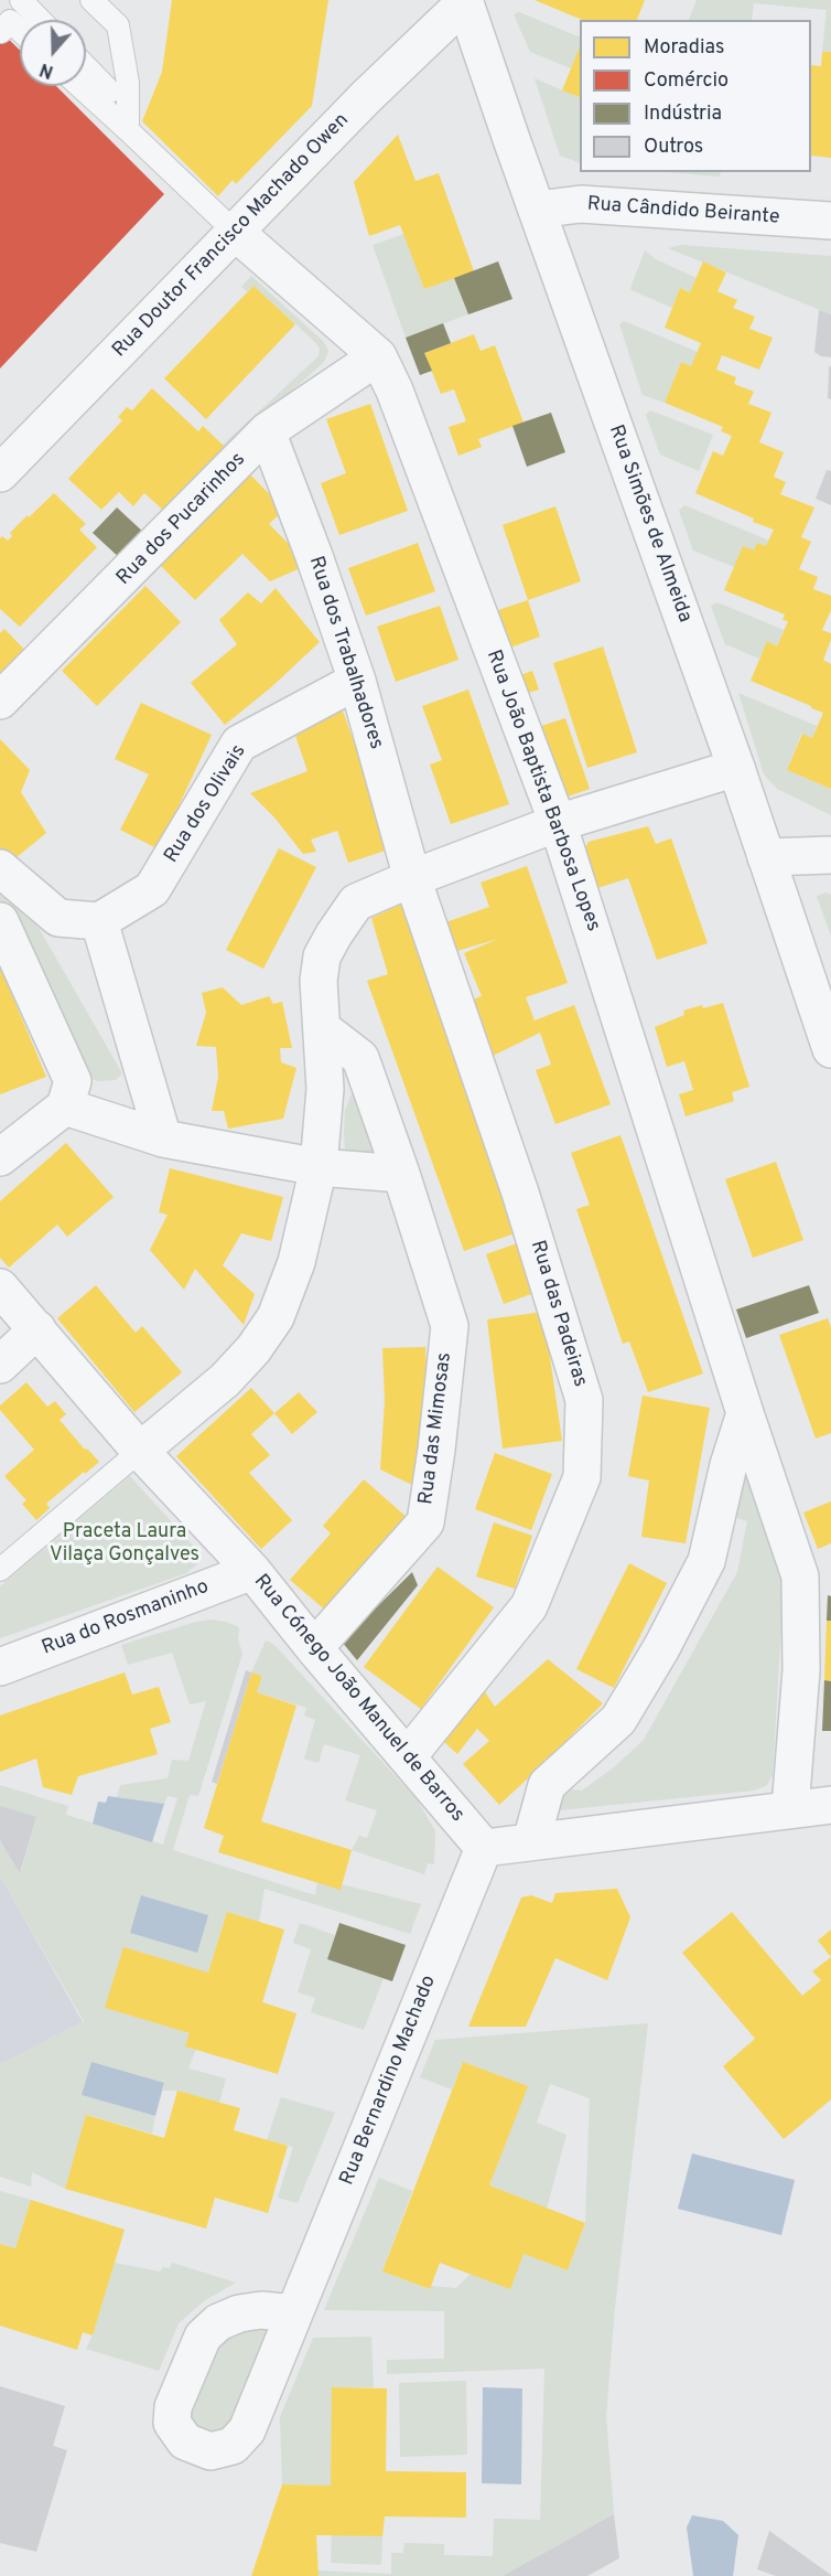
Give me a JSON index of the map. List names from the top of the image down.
{
  "streets": {
    "street": [
      "Rua Cândido Beirante",
      "Rua Doutor Francisco Machado Owen",
      "Rua dos Pucarinhos",
      "Rua Simões de Almeida",
      "Rua dos Trabalhadores",
      "Rua João Baptista Barbosa Lopes",
      "Rua dos Olivais",
      "Rua das Padeiras",
      "Rua das Mimosas",
      "Rua do Rosmaninho",
      "Rua Cónego João Manuel de Barros",
      "Rua Bernardino Machado"
    ]
  },
  "crossings": [
    ["Rua Cândido Beirante", "Rua Simões de Almeida"],
    ["Rua Doutor Francisco Machado Owen", "Rua Simões de Almeida"],
    ["Rua Doutor Francisco Machado Owen", "Rua João Baptista Barbosa Lopes"],
    ["Rua dos Pucarinhos", "Rua dos Trabalhadores"],
    ["Rua dos Pucarinhos", "Rua João Baptista Barbosa Lopes"],
    ["Rua dos Trabalhadores", "Rua dos Olivais"],
    ["Rua dos Trabalhadores", "Rua das Padeiras"],
    ["Rua das Padeiras", "Rua Cónego João Manuel de Barros"],
    ["Rua das Mimosas", "Rua Cónego João Manuel de Barros"],
    ["Rua do Rosmaninho", "Rua Cónego João Manuel de Barros"],
    ["Rua Cónego João Manuel de Barros", "Rua Bernardino Machado"]
  ],
  "parks": ["Praceta Laura Vilaça Gonçalves"],
  "legend": [
    "Moradias",
    "Comércio",
    "Indústria",
    "Outros"
  ],
  "north": "bottom"
}
